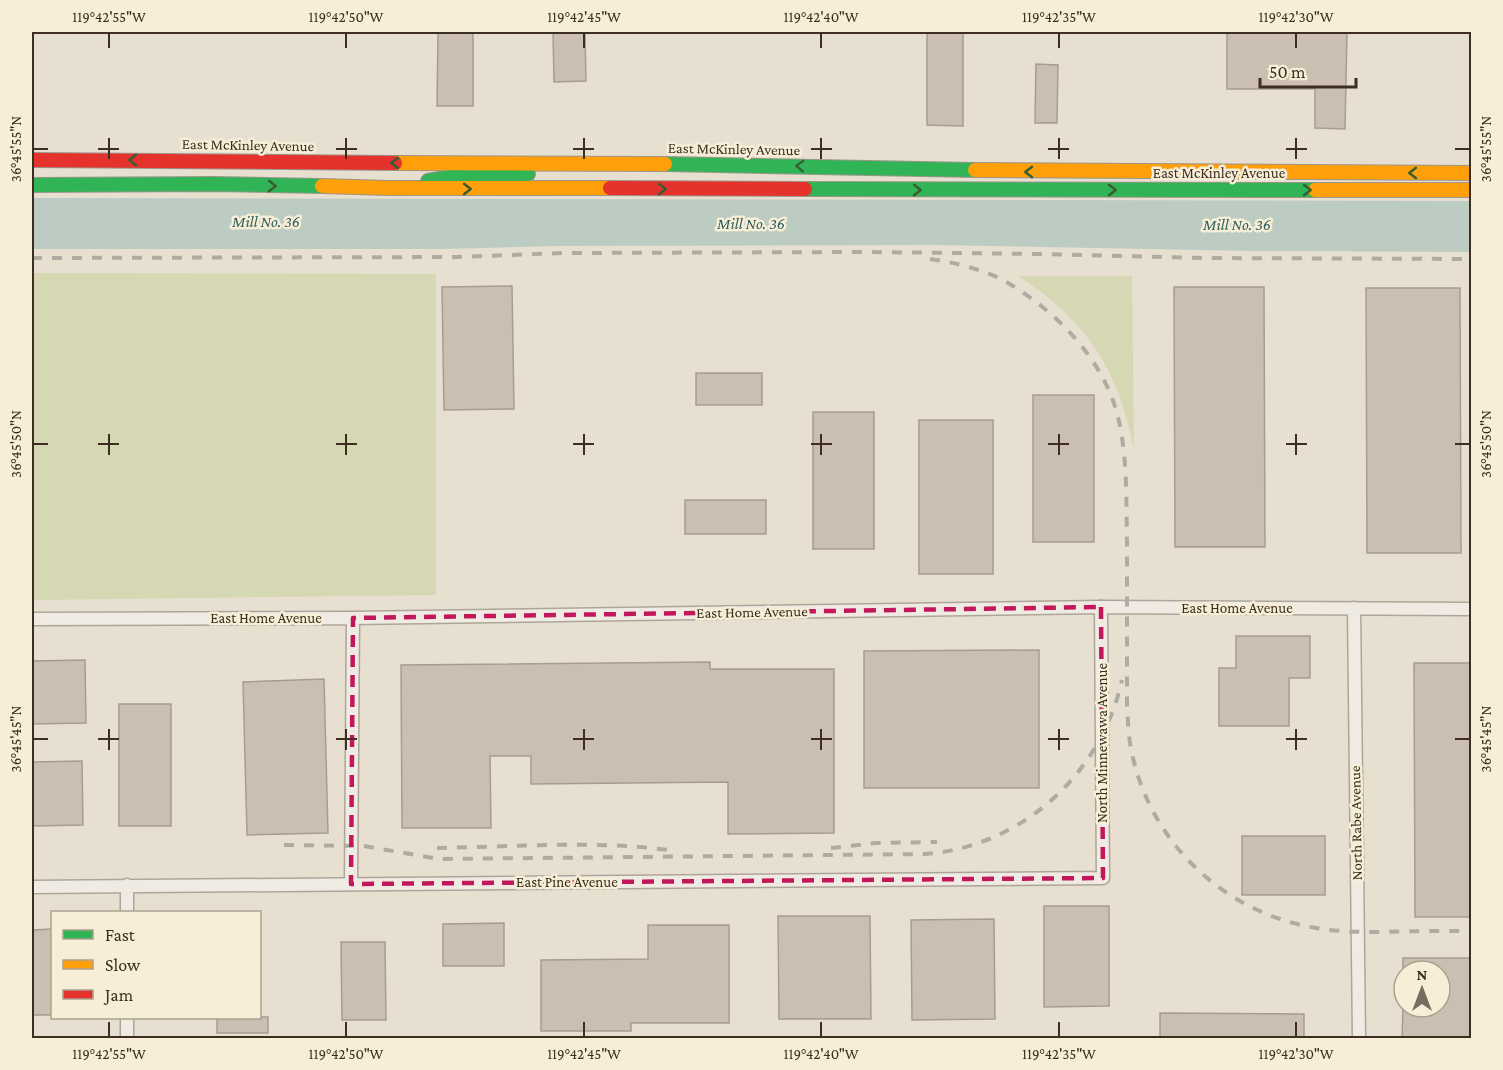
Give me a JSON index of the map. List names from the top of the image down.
{
  "streets": {
    "main road": ["East McKinley Avenue"],
    "street": [
      "East Home Avenue",
      "North Minnewawa Avenue",
      "North Rabe Avenue",
      "East Pine Avenue"
    ]
  },
  "crossings": [
    ["East Home Avenue", "North Minnewawa Avenue"],
    ["East Home Avenue", "North Rabe Avenue"],
    ["North Minnewawa Avenue", "East Pine Avenue"]
  ],
  "water": ["Mill No. 36"],
  "legend": ["Fast", "Slow", "Jam"],
  "scale_bar": "50 m",
  "north": "top",
  "coordinates": [
    "119°42'55\"W",
    "119°42'50\"W",
    "119°42'45\"W",
    "119°42'40\"W",
    "119°42'35\"W",
    "119°42'30\"W",
    "36°45'55\"N",
    "36°45'50\"N",
    "36°45'45\"N"
  ]
}
